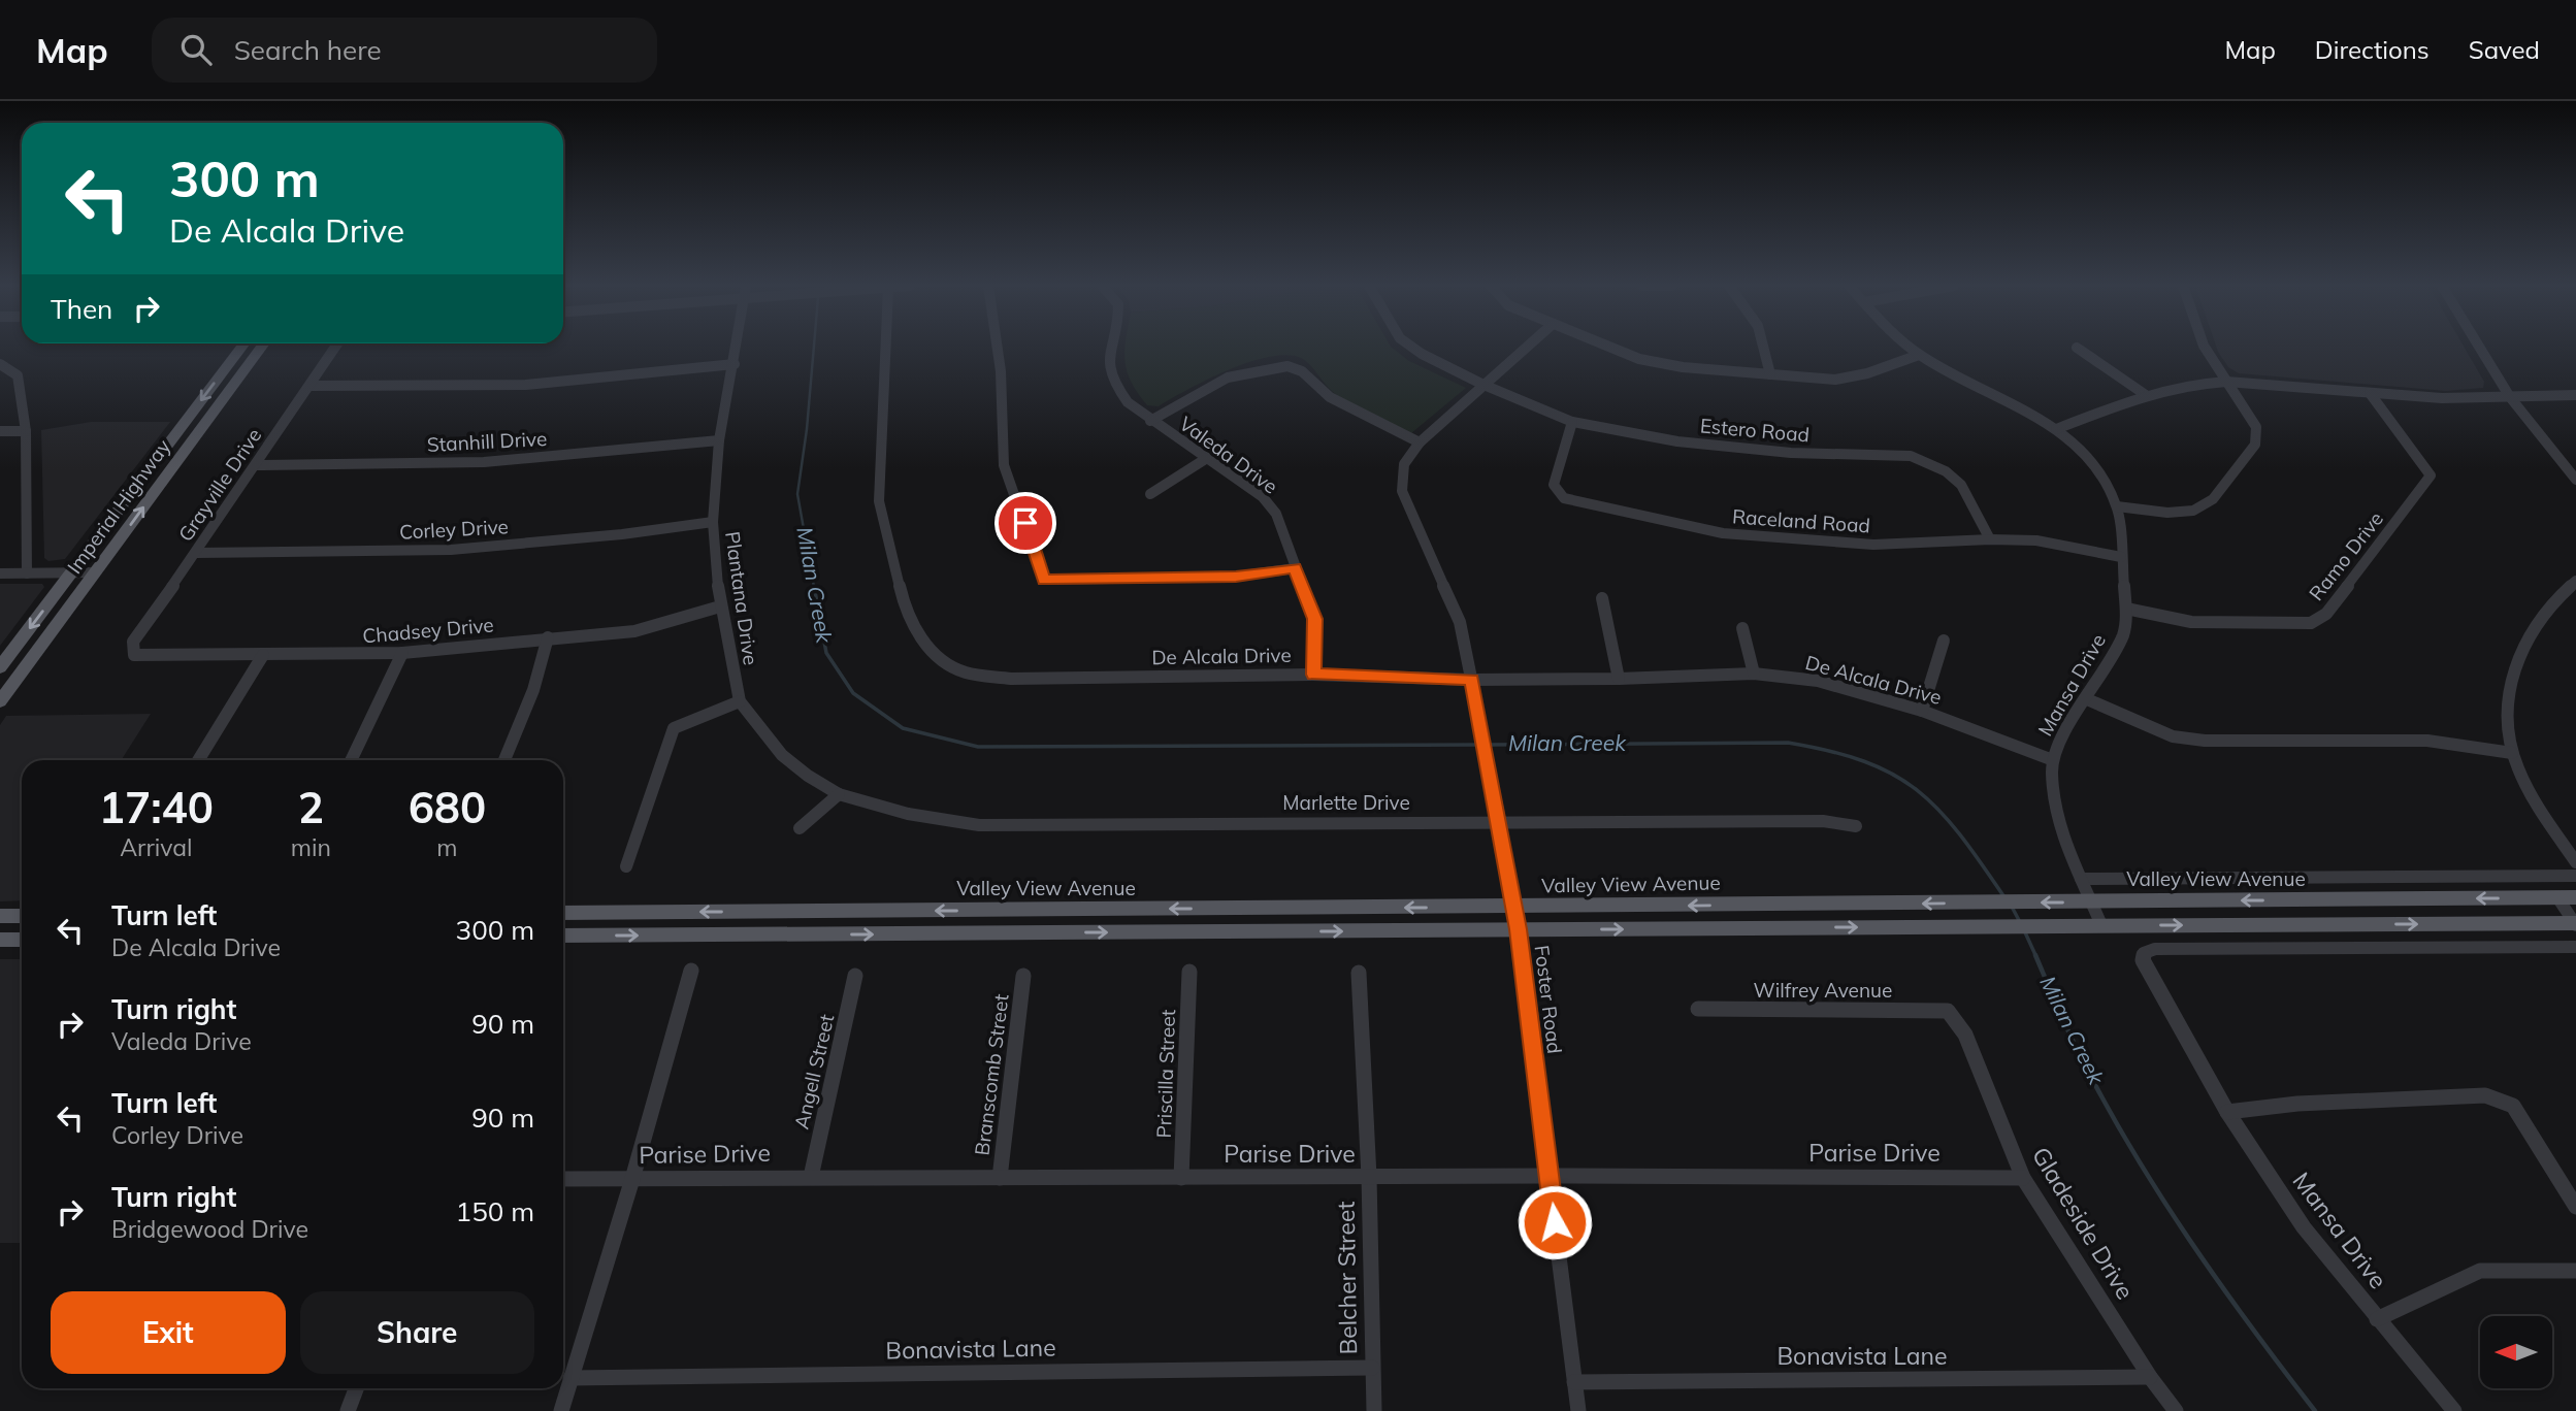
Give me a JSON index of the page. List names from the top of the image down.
{
  "streets": {
    "main road": ["Imperial Highway", "Valley View Avenue"],
    "street": [
      "Estero Road",
      "Stanhill Drive",
      "Valeda Drive",
      "Grayville Drive",
      "Raceland Road",
      "Corley Drive",
      "Ramo Drive",
      "Plantana Drive",
      "Chadsey Drive",
      "De Alcala Drive",
      "Mansa Drive",
      "Marlette Drive",
      "Wilfrey Avenue",
      "Foster Road",
      "Angell Street",
      "Priscilla Street",
      "Branscomb Street",
      "Parise Drive",
      "Gladeside Drive",
      "Belcher Street",
      "Bonavista Lane"
    ]
  },
  "crossings": [
    ["Estero Road", "Raceland Road"],
    ["Estero Road", "Foster Road"],
    ["Stanhill Drive", "Grayville Drive"],
    ["Stanhill Drive", "Plantana Drive"],
    ["Valeda Drive", "De Alcala Drive"],
    ["Grayville Drive", "Corley Drive"],
    ["Grayville Drive", "Chadsey Drive"],
    ["Raceland Road", "Mansa Drive"],
    ["Corley Drive", "Plantana Drive"],
    ["Ramo Drive", "Mansa Drive"],
    ["Plantana Drive", "Chadsey Drive"],
    ["Plantana Drive", "Marlette Drive"],
    ["De Alcala Drive", "Mansa Drive"],
    ["De Alcala Drive", "Foster Road"],
    ["Mansa Drive", "Valley View Avenue"],
    ["Marlette Drive", "Foster Road"],
    ["Valley View Avenue", "Foster Road"],
    ["Wilfrey Avenue", "Gladeside Drive"],
    ["Foster Road", "Parise Drive"],
    ["Foster Road", "Bonavista Lane"],
    ["Angell Street", "Parise Drive"],
    ["Priscilla Street", "Parise Drive"],
    ["Branscomb Street", "Parise Drive"],
    ["Parise Drive", "Gladeside Drive"],
    ["Parise Drive", "Belcher Street"],
    ["Gladeside Drive", "Bonavista Lane"],
    ["Belcher Street", "Bonavista Lane"]
  ],
  "one_way": ["Valley View Avenue"],
  "water": ["Milan Creek"],
  "north": "left",
  "page": {
    "header": "Map",
    "search": "Search here",
    "nav": ["Map", "Directions", "Saved"],
    "turn": ["300 m", "De Alcala Drive"],
    "then": "Then",
    "eta": [
      "17:40",
      "Arrival",
      "2",
      "min",
      "680",
      "m"
    ],
    "list": [
      {
        "name": "Turn left",
        "note": "De Alcala Drive",
        "value": "300 m"
      },
      {
        "name": "Turn right",
        "note": "Valeda Drive",
        "value": "90 m"
      },
      {
        "name": "Turn left",
        "note": "Corley Drive",
        "value": "90 m"
      },
      {
        "name": "Turn right",
        "note": "Bridgewood Drive",
        "value": "150 m"
      }
    ],
    "buttons": ["Exit", "Share"]
  }
}
